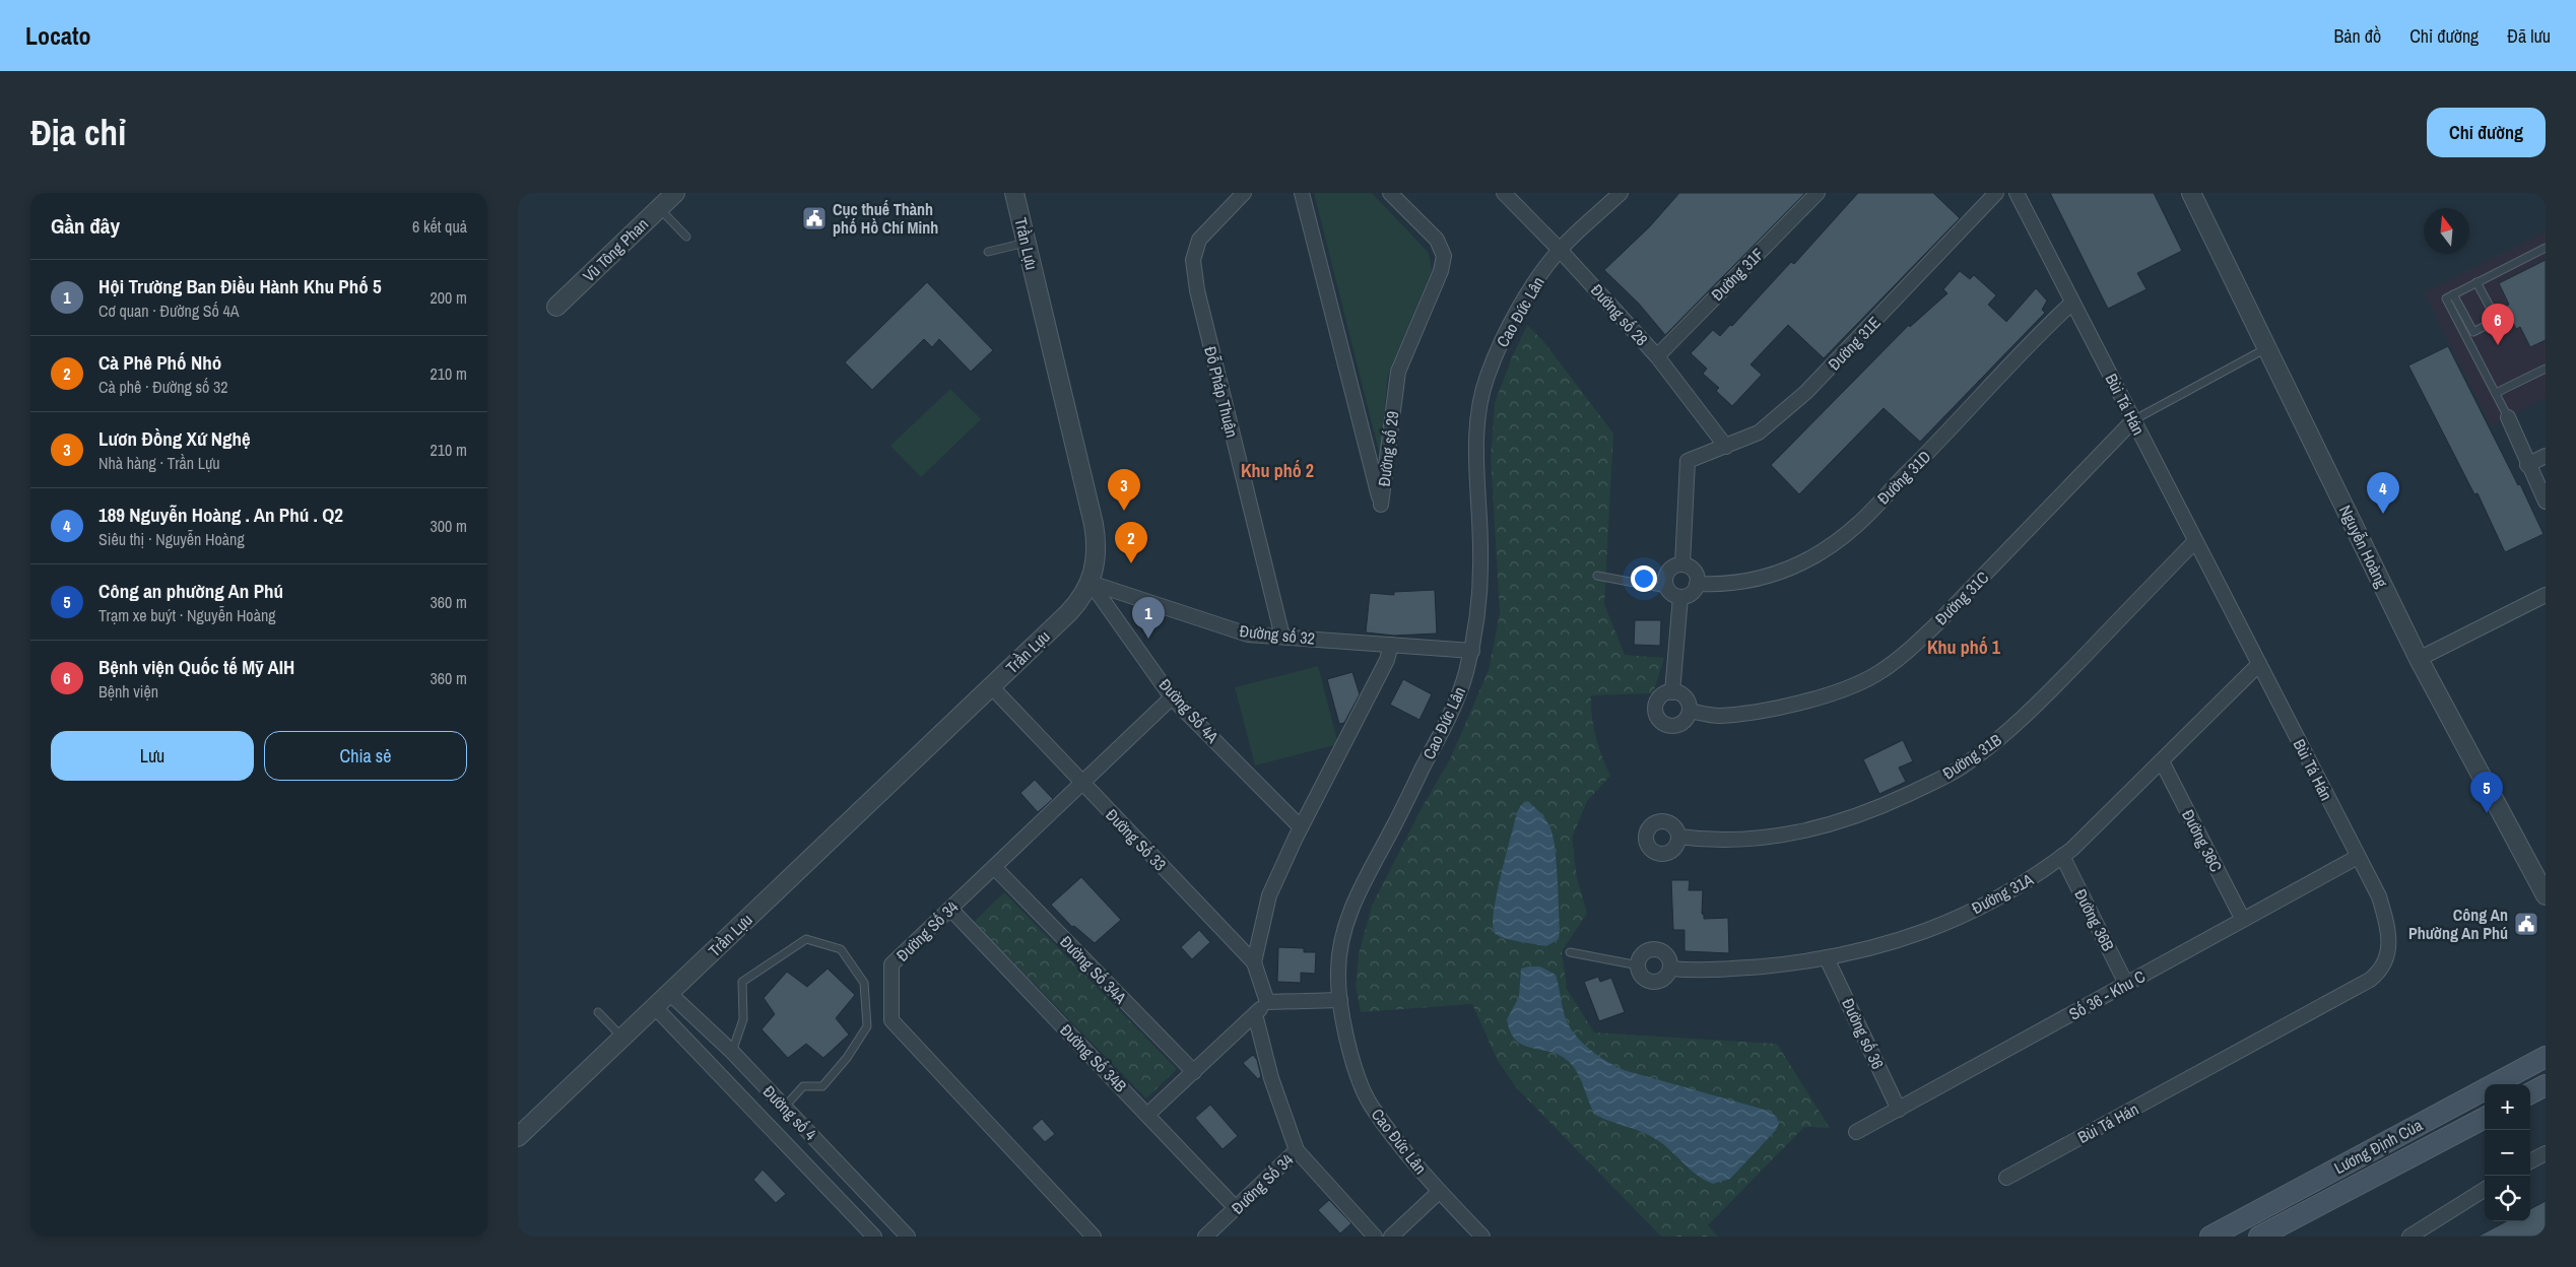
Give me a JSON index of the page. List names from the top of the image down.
{
  "streets": {
    "main road": ["Lương Định Của"],
    "street": [
      "Trần Lựu",
      "Vũ Tông Phan",
      "Đường 31F",
      "Cao Đức Lân",
      "Đường số 28",
      "Đường 31E",
      "Đỗ Pháp Thuận",
      "Bùi Tá Hán",
      "Đường số 29",
      "Đường 31D",
      "Nguyễn Hoàng",
      "Đường 31C",
      "Đường số 32",
      "Đường Số 4A",
      "Đường 31B",
      "Đường Số 33",
      "Đường 36C",
      "Đường 31A",
      "Đường 36B",
      "Đường Số 34",
      "Đường Số 34A",
      "Số 36 - Khu C",
      "Đường số 36",
      "Đường Số 34B",
      "Đường số 4"
    ]
  },
  "crossings": [
    ["Trần Lựu", "Đường số 32"],
    ["Trần Lựu", "Đường Số 4A"],
    ["Trần Lựu", "Đường Số 33"],
    ["Trần Lựu", "Đường số 4"],
    ["Đường 31F", "Đường số 28"],
    ["Cao Đức Lân", "Đường số 28"],
    ["Cao Đức Lân", "Đường số 32"],
    ["Đường số 28", "Đường 31E"],
    ["Đường 31E", "Đường 31D"],
    ["Đỗ Pháp Thuận", "Đường số 32"],
    ["Bùi Tá Hán", "Đường 31D"],
    ["Bùi Tá Hán", "Đường 31C"],
    ["Bùi Tá Hán", "Đường 31B"],
    ["Bùi Tá Hán", "Đường 31A"],
    ["Bùi Tá Hán", "Số 36 - Khu C"],
    ["Đường số 32", "Đường Số 4A"],
    ["Đường Số 4A", "Đường Số 34"],
    ["Đường Số 33", "Đường Số 34"],
    ["Đường 36C", "Đường 31A"],
    ["Đường 36C", "Số 36 - Khu C"],
    ["Đường 31A", "Đường 36B"],
    ["Đường 31A", "Đường số 36"],
    ["Đường 36B", "Số 36 - Khu C"],
    ["Đường Số 34", "Đường Số 34A"],
    ["Đường Số 34", "Đường Số 34B"],
    ["Số 36 - Khu C", "Đường số 36"]
  ],
  "districts": ["Khu phố 2", "Khu phố 1"],
  "places": {
    "public building": ["Cục thuế Thành phố Hồ Chí Minh", "Công An Phường An Phú"]
  },
  "north": "top",
  "page": {
    "header": "Locato",
    "nav": ["Bản đồ", "Chỉ đường", "Đã lưu"],
    "buttons": [
      "Chỉ đường",
      ["Lưu", "Chia sẻ"]
    ],
    "title": "Địa chỉ",
    "heading": ["Gần đây", "6 kết quả"],
    "list": [
      {
        "mark": "1",
        "name": "Hội Trường Ban Điều Hành Khu Phố 5",
        "note": "Cơ quan · Đường Số 4A",
        "value": "200 m"
      },
      {
        "mark": "2",
        "name": "Cà Phê Phố Nhỏ",
        "note": "Cà phê · Đường số 32",
        "value": "210 m"
      },
      {
        "mark": "3",
        "name": "Lươn Đồng Xứ Nghệ",
        "note": "Nhà hàng · Trần Lựu",
        "value": "210 m"
      },
      {
        "mark": "4",
        "name": "189 Nguyễn Hoàng . An Phú . Q2",
        "note": "Siêu thị · Nguyễn Hoàng",
        "value": "300 m"
      },
      {
        "mark": "5",
        "name": "Công an phường An Phú",
        "note": "Trạm xe buýt · Nguyễn Hoàng",
        "value": "360 m"
      },
      {
        "mark": "6",
        "name": "Bệnh viện Quốc tế Mỹ AIH",
        "note": "Bệnh viện",
        "value": "360 m"
      }
    ],
    "pins": [
      "6",
      "3",
      "4",
      "2",
      "1",
      "5"
    ],
    "map_buttons": ["+", "−"]
  }
}
